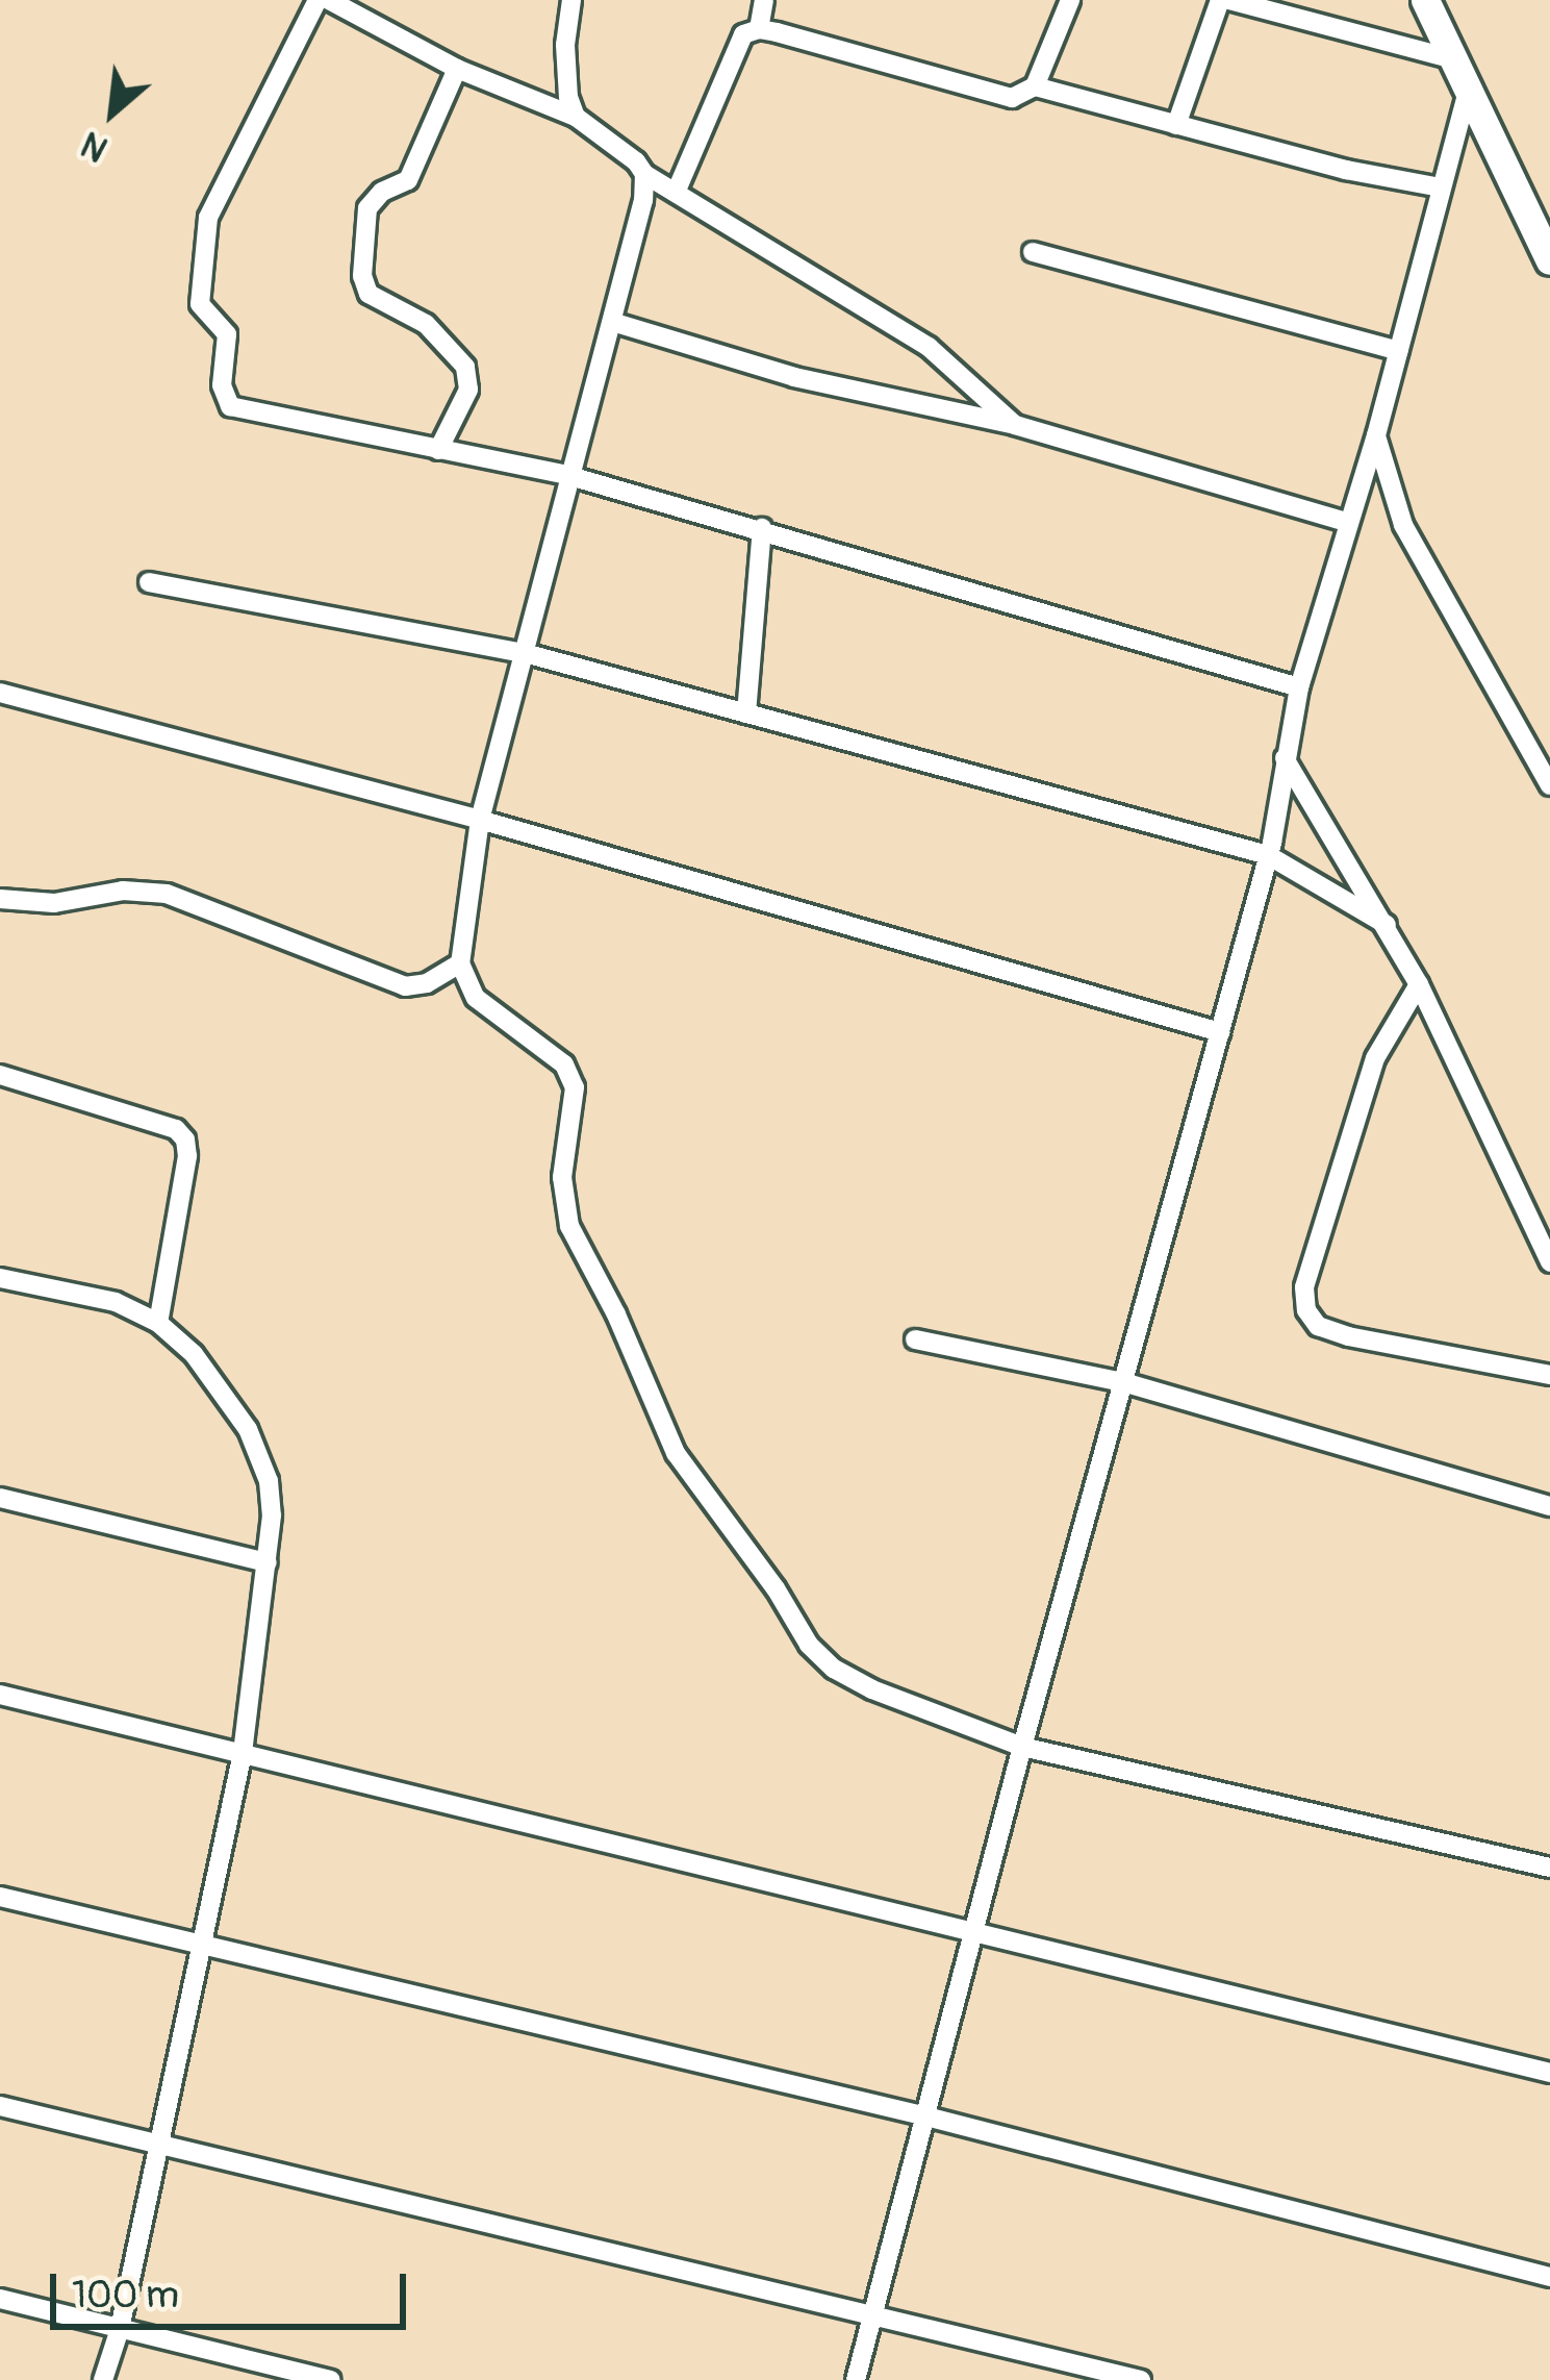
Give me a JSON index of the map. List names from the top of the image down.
{
  "scale_bar": "100 m",
  "north": "bottom left"
}
